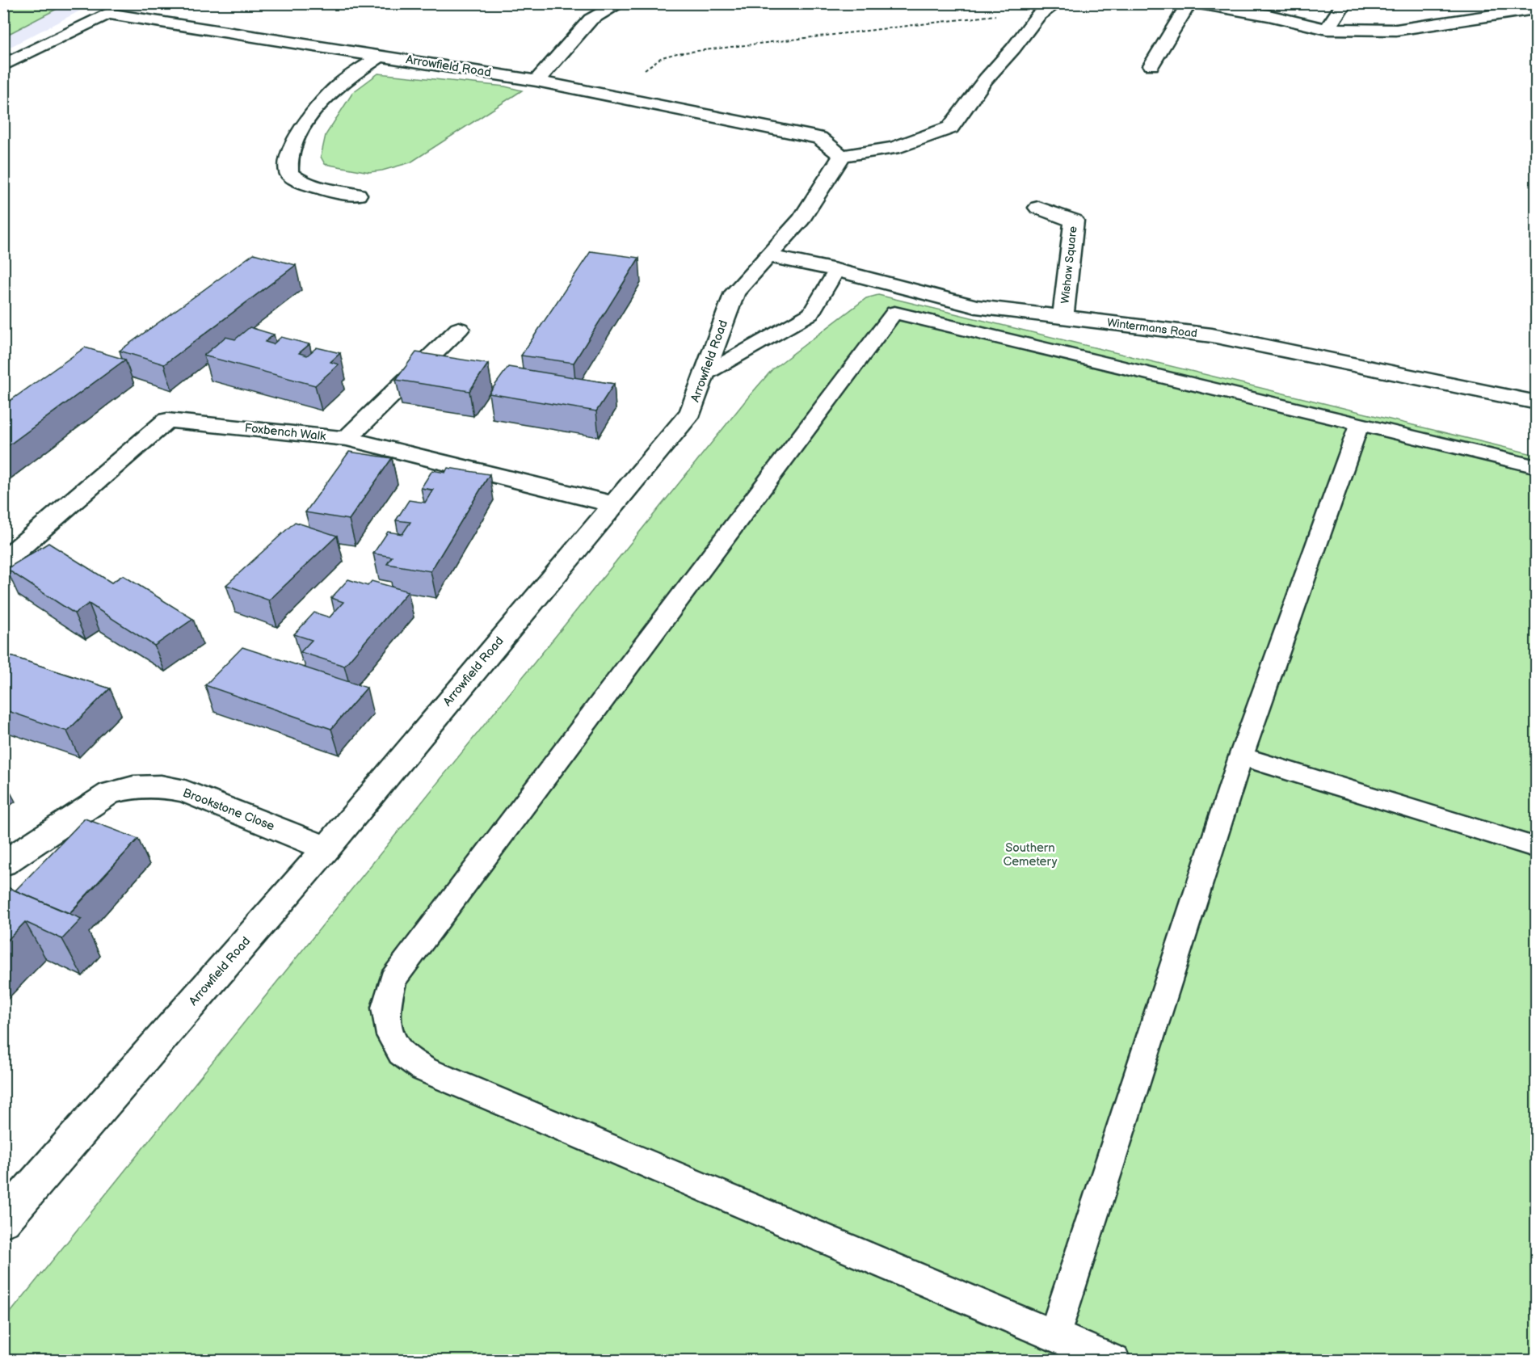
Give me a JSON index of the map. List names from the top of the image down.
{
  "streets": {
    "street": [
      "Arrowfield Road",
      "Wishaw Square",
      "Wintermans Road",
      "Foxbench Walk",
      "Brookstone Close"
    ]
  },
  "crossings": [
    ["Arrowfield Road", "Wintermans Road"],
    ["Arrowfield Road", "Foxbench Walk"],
    ["Arrowfield Road", "Brookstone Close"],
    ["Wishaw Square", "Wintermans Road"]
  ],
  "parks": ["Southern Cemetery"]
}
